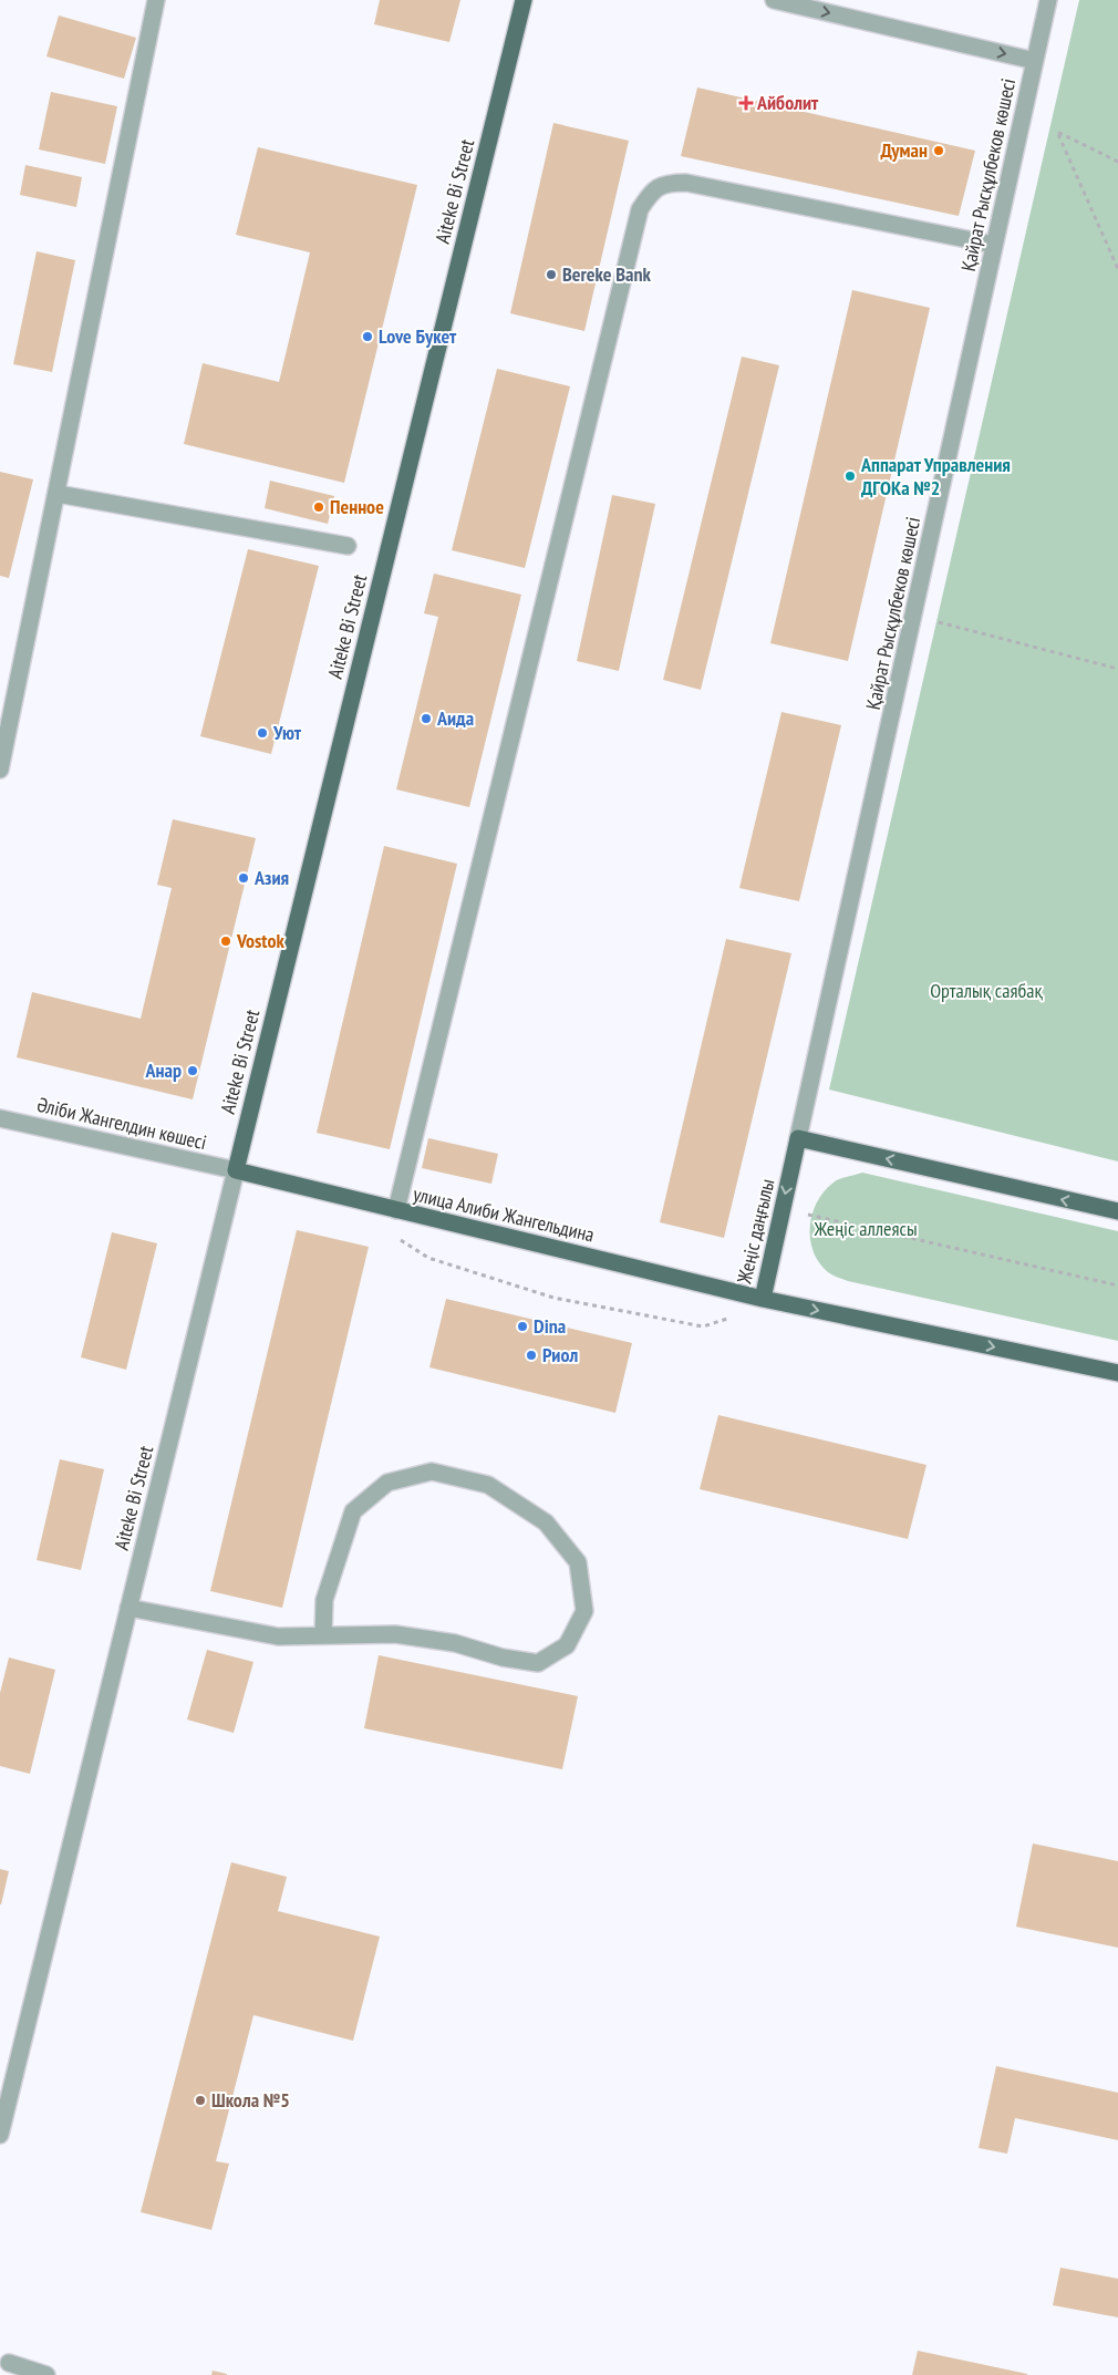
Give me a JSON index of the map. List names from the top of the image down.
{
  "streets": {
    "main road": ["Aiteke Bi Street", "улица Алиби Жангельдина", "Жеңіс даңғылы"],
    "street": ["Қайрат Рысқұлбеков көшесі", "Әліби Жангелдин көшесі"]
  },
  "crossings": [
    ["Қайрат Рысқұлбеков көшесі", "Жеңіс даңғылы"],
    ["Aiteke Bi Street", "Әліби Жангелдин көшесі"],
    ["Aiteke Bi Street", "улица Алиби Жангельдина"],
    ["Әліби Жангелдин көшесі", "улица Алиби Жангельдина"],
    ["улица Алиби Жангельдина", "Жеңіс даңғылы"]
  ],
  "parks": ["Орталық саябақ", "Жеңіс аллеясы"],
  "places": {
    "health": ["Айболит"],
    "other": [
      "Думан",
      "Bereke Bank",
      "Love Букет",
      "Аппарат Управления ДГОКа №2",
      "Пенное",
      "Аида",
      "Уют",
      "Азия",
      "Vostok",
      "Анар",
      "Dina",
      "Риол",
      "Школа №5"
    ]
  }
}
